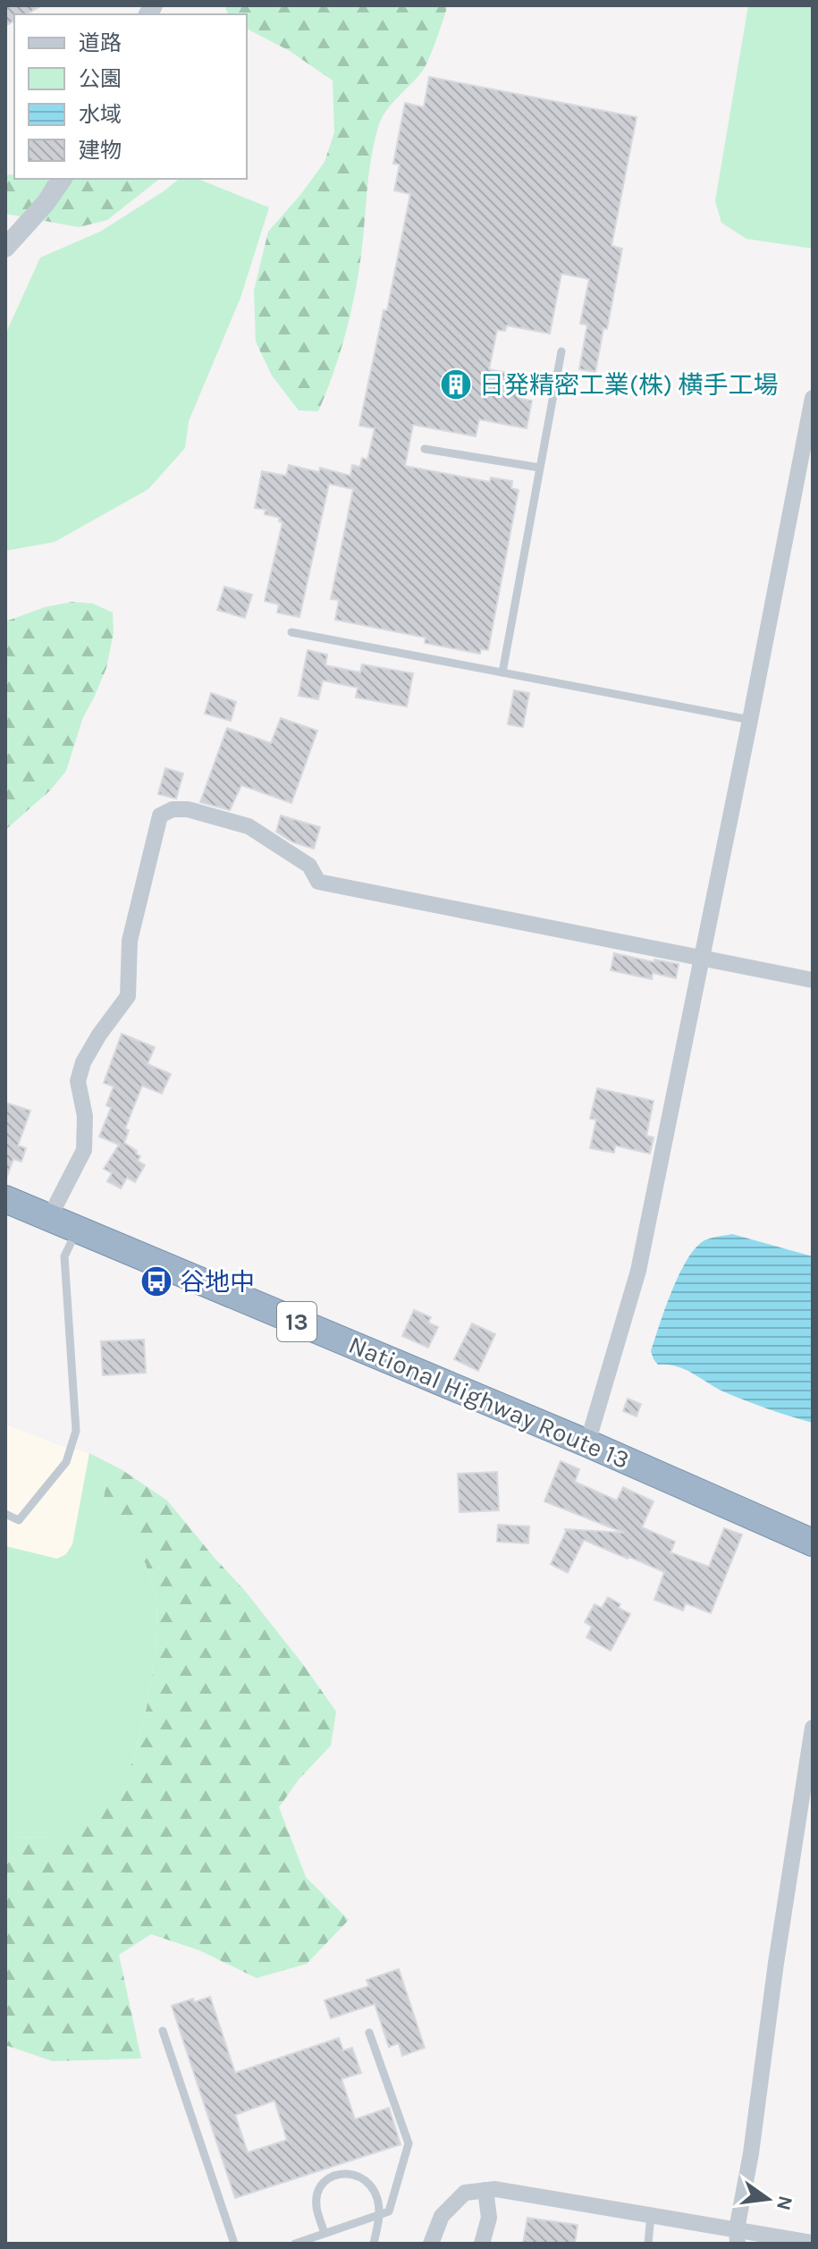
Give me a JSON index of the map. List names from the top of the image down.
{
  "streets": {
    "highway": ["13", "National Highway Route 13"]
  },
  "places": {
    "building": ["日発精密工業(株) 横手工場"],
    "bus stop": ["谷地中"]
  },
  "legend": [
    "道路",
    "公園",
    "水域",
    "建物"
  ],
  "north": "right"
}
